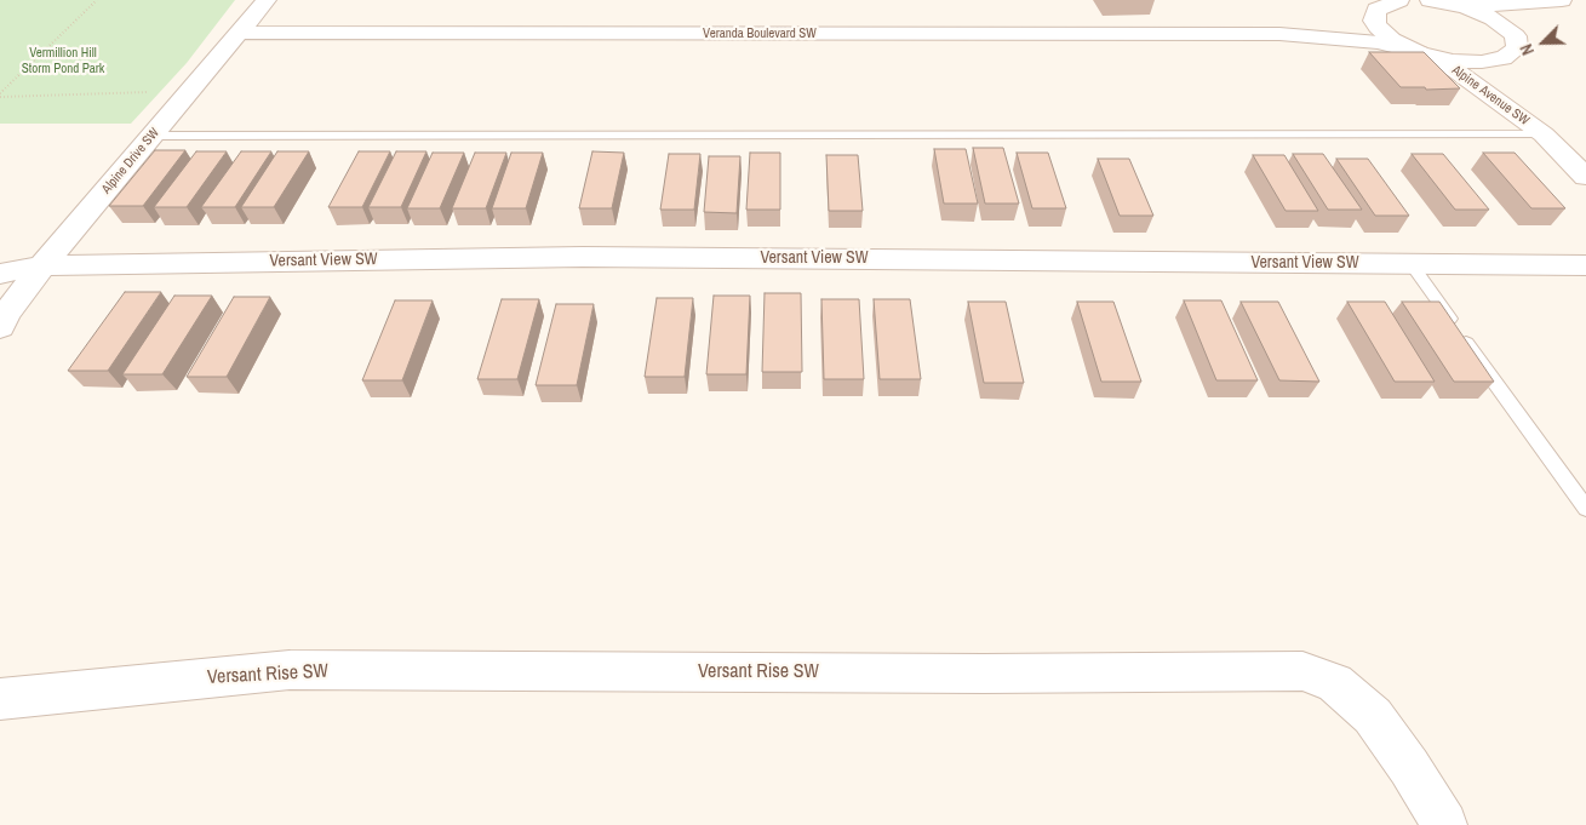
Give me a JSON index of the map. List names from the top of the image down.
{
  "streets": {
    "street": [
      "Veranda Boulevard SW",
      "Alpine Avenue SW",
      "Alpine Drive SW",
      "Versant View SW",
      "Versant Rise SW"
    ]
  },
  "crossings": [
    ["Veranda Boulevard SW", "Alpine Avenue SW"],
    ["Veranda Boulevard SW", "Alpine Drive SW"],
    ["Alpine Drive SW", "Versant View SW"]
  ],
  "parks": ["Vermillion Hill Storm Pond Park"],
  "north": "bottom left"
}
